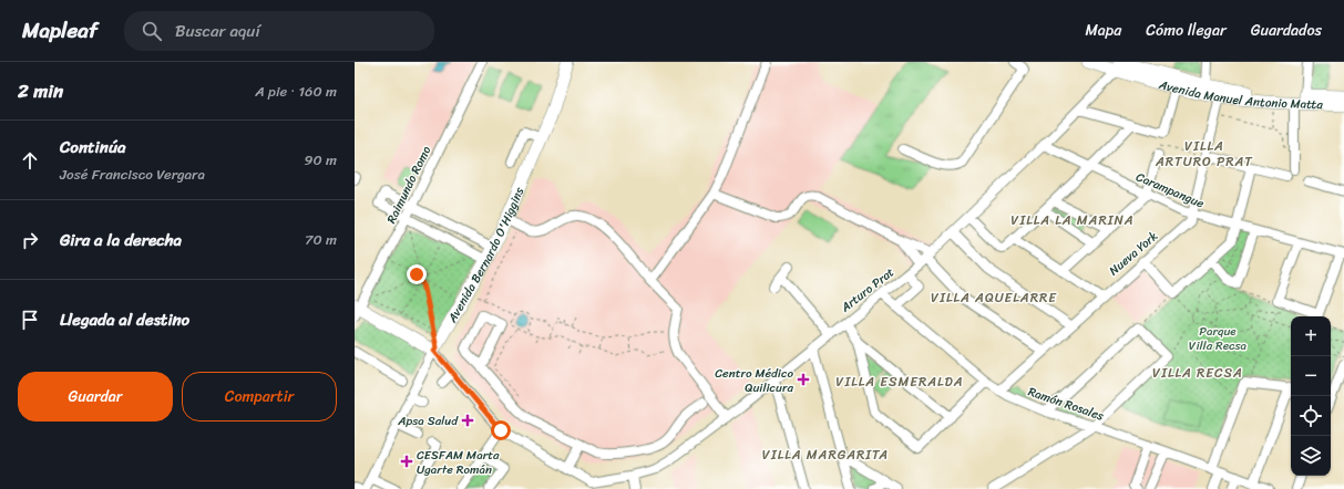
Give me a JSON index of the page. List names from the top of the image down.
{
  "streets": {
    "main road": ["Avenida Manuel Antonio Matta", "Avenida Bernardo O'Higgins"],
    "street": [
      "Raimundo Romo",
      "Carampangue",
      "Nueva York",
      "Arturo Prat",
      "Ramón Rosales"
    ]
  },
  "crossings": [
    ["Avenida Manuel Antonio Matta", "Nueva York"],
    ["Avenida Manuel Antonio Matta", "Arturo Prat"],
    ["Carampangue", "Nueva York"],
    ["Carampangue", "Arturo Prat"],
    ["Nueva York", "Ramón Rosales"],
    ["Arturo Prat", "Ramón Rosales"]
  ],
  "districts": [
    "VILLA ARTURO PRAT",
    "VILLA LA MARINA",
    "VILLA AQUELARRE",
    "VILLA RECSA",
    "VILLA ESMERALDA",
    "VILLA MARGARITA"
  ],
  "parks": ["Parque Villa Recsa"],
  "places": {
    "health": ["Centro Médico Quilicura", "Apsa Salud", "CESFAM Marta Ugarte Román"]
  },
  "page": {
    "header": "Mapleaf",
    "search": "Buscar aquí",
    "nav": ["Mapa", "Cómo llegar", "Guardados"],
    "heading": ["2 min", "A pie · 160 m"],
    "list": [
      ["Continúa", "José Francisco Vergara", "90 m"],
      ["Gira a la derecha", "70 m"],
      "Llegada al destino"
    ],
    "map_buttons": ["+", "−"],
    "buttons": ["Guardar", "Compartir"]
  }
}
